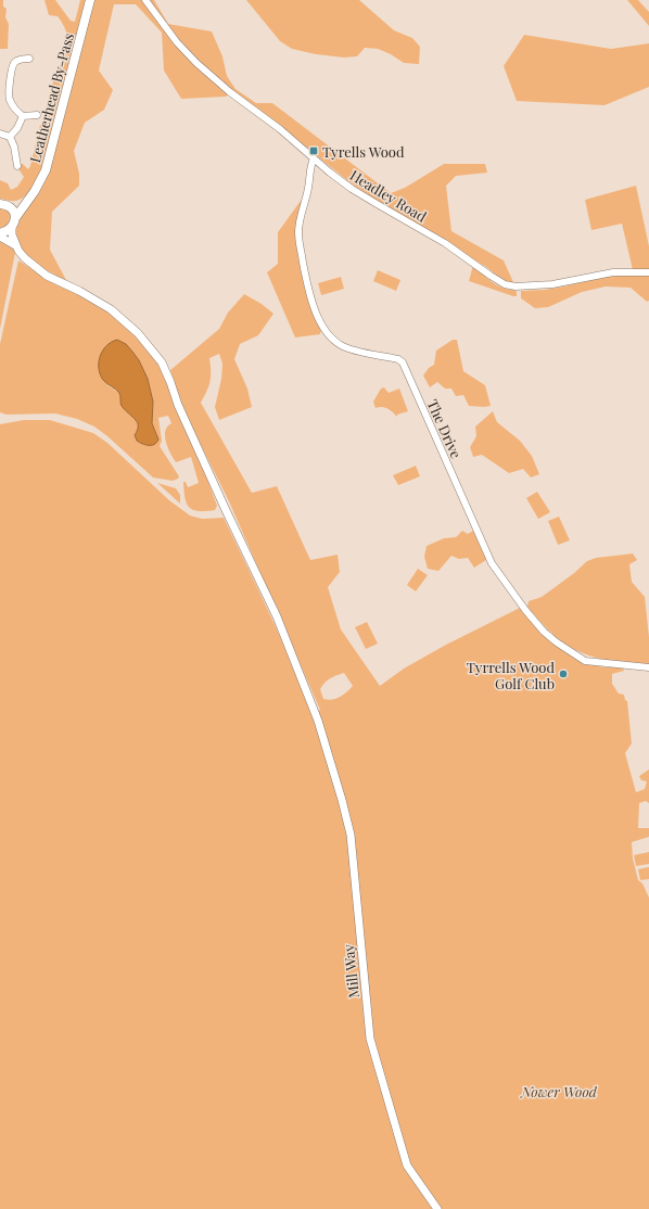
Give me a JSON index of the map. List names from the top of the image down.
{
  "streets": {
    "highway": ["Leatherhead By-Pass"],
    "main road": ["Mill Way"],
    "street": ["Headley Road", "The Drive"]
  },
  "crossings": [
    ["Headley Road", "The Drive"]
  ],
  "parks": ["Nower Wood"],
  "places": {
    "transit": ["Tyrells Wood"],
    "other": ["Tyrrells Wood Golf Club"]
  }
}
